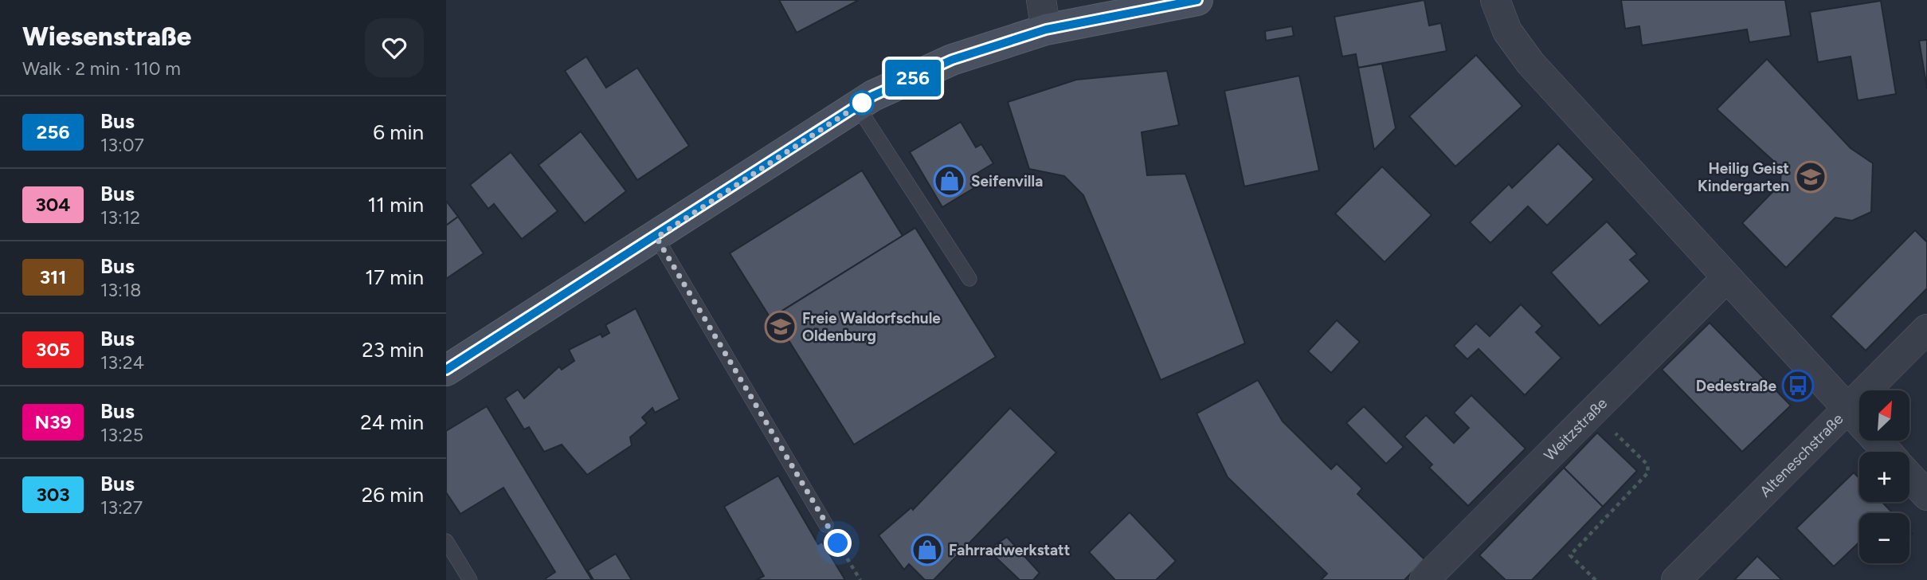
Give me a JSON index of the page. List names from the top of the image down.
{
  "streets": {
    "street": ["Weitzstraße", "Alteneschstraße"]
  },
  "places": {
    "school or university": ["Heilig Geist Kindergarten", "Freie Waldorfschule Oldenburg"],
    "shop": ["Seifenvilla", "Fahrradwerkstatt"],
    "bus stop": ["Dedestraße"]
  },
  "lines": ["bus line 256"],
  "north": "top right",
  "page": {
    "heading": ["Wiesenstraße", "Walk · 2 min · 110 m"],
    "on_map": "256",
    "list": [
      {
        "mark": "256",
        "name": "Bus",
        "note": "13:07",
        "value": "6 min"
      },
      {
        "mark": "304",
        "name": "Bus",
        "note": "13:12",
        "value": "11 min"
      },
      {
        "mark": "311",
        "name": "Bus",
        "note": "13:18",
        "value": "17 min"
      },
      {
        "mark": "305",
        "name": "Bus",
        "note": "13:24",
        "value": "23 min"
      },
      {
        "mark": "N39",
        "name": "Bus",
        "note": "13:25",
        "value": "24 min"
      },
      {
        "mark": "303",
        "name": "Bus",
        "note": "13:27",
        "value": "26 min"
      }
    ],
    "map_buttons": ["+", "−"]
  }
}
